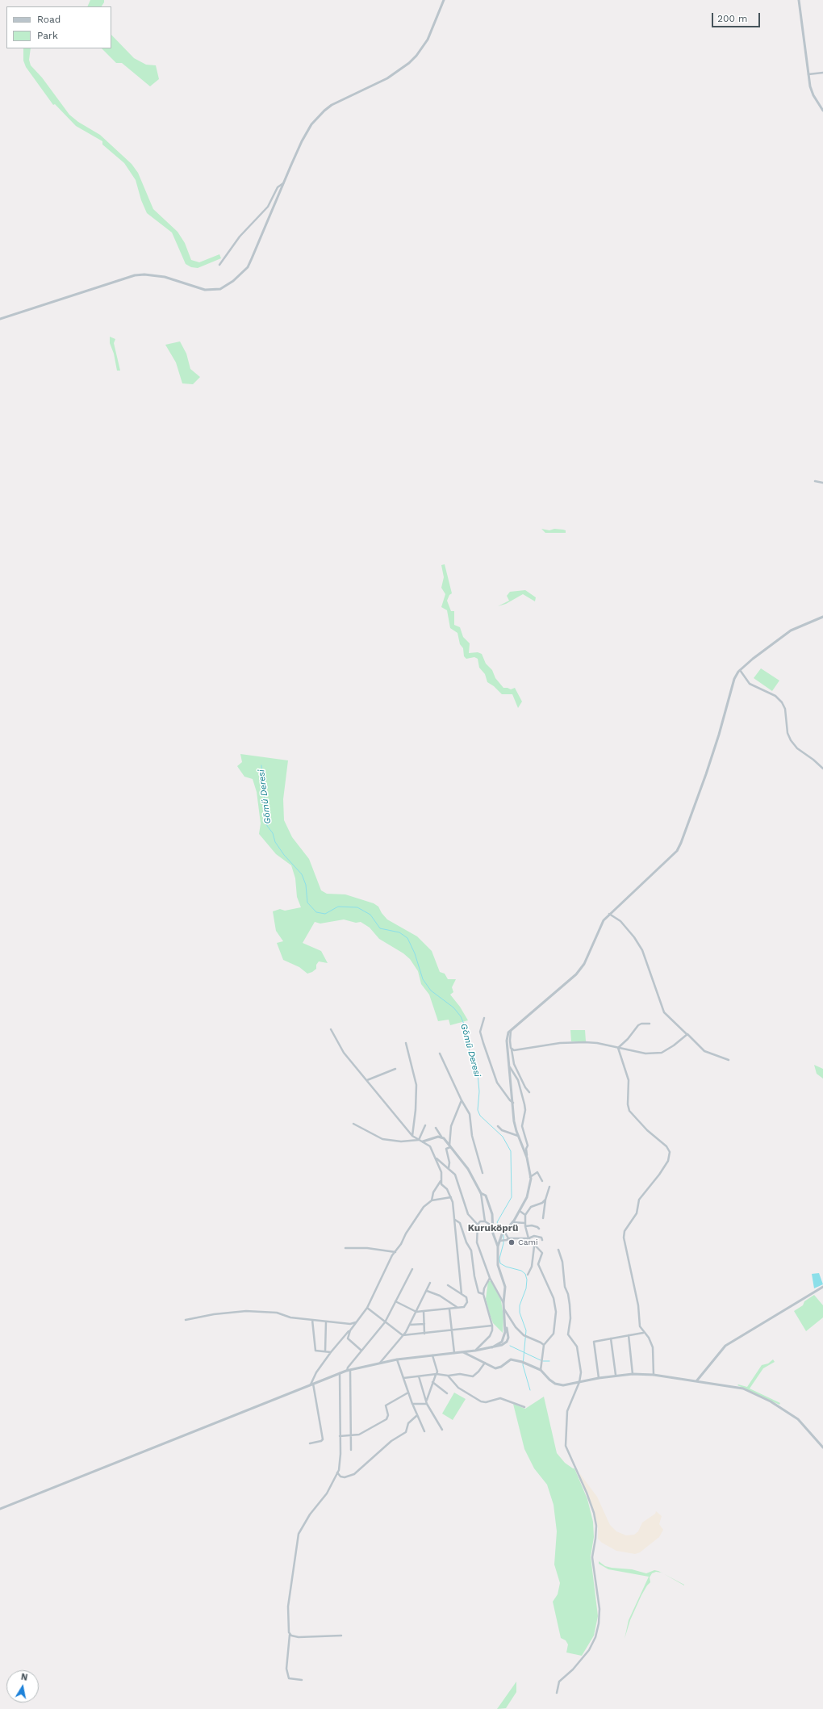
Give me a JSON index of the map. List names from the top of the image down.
{
  "districts": ["Kuruköprü"],
  "water": ["Gömü Deresi"],
  "places": ["Cami"],
  "legend": ["Road", "Park"],
  "scale_bar": "200 m",
  "north": "top"
}
